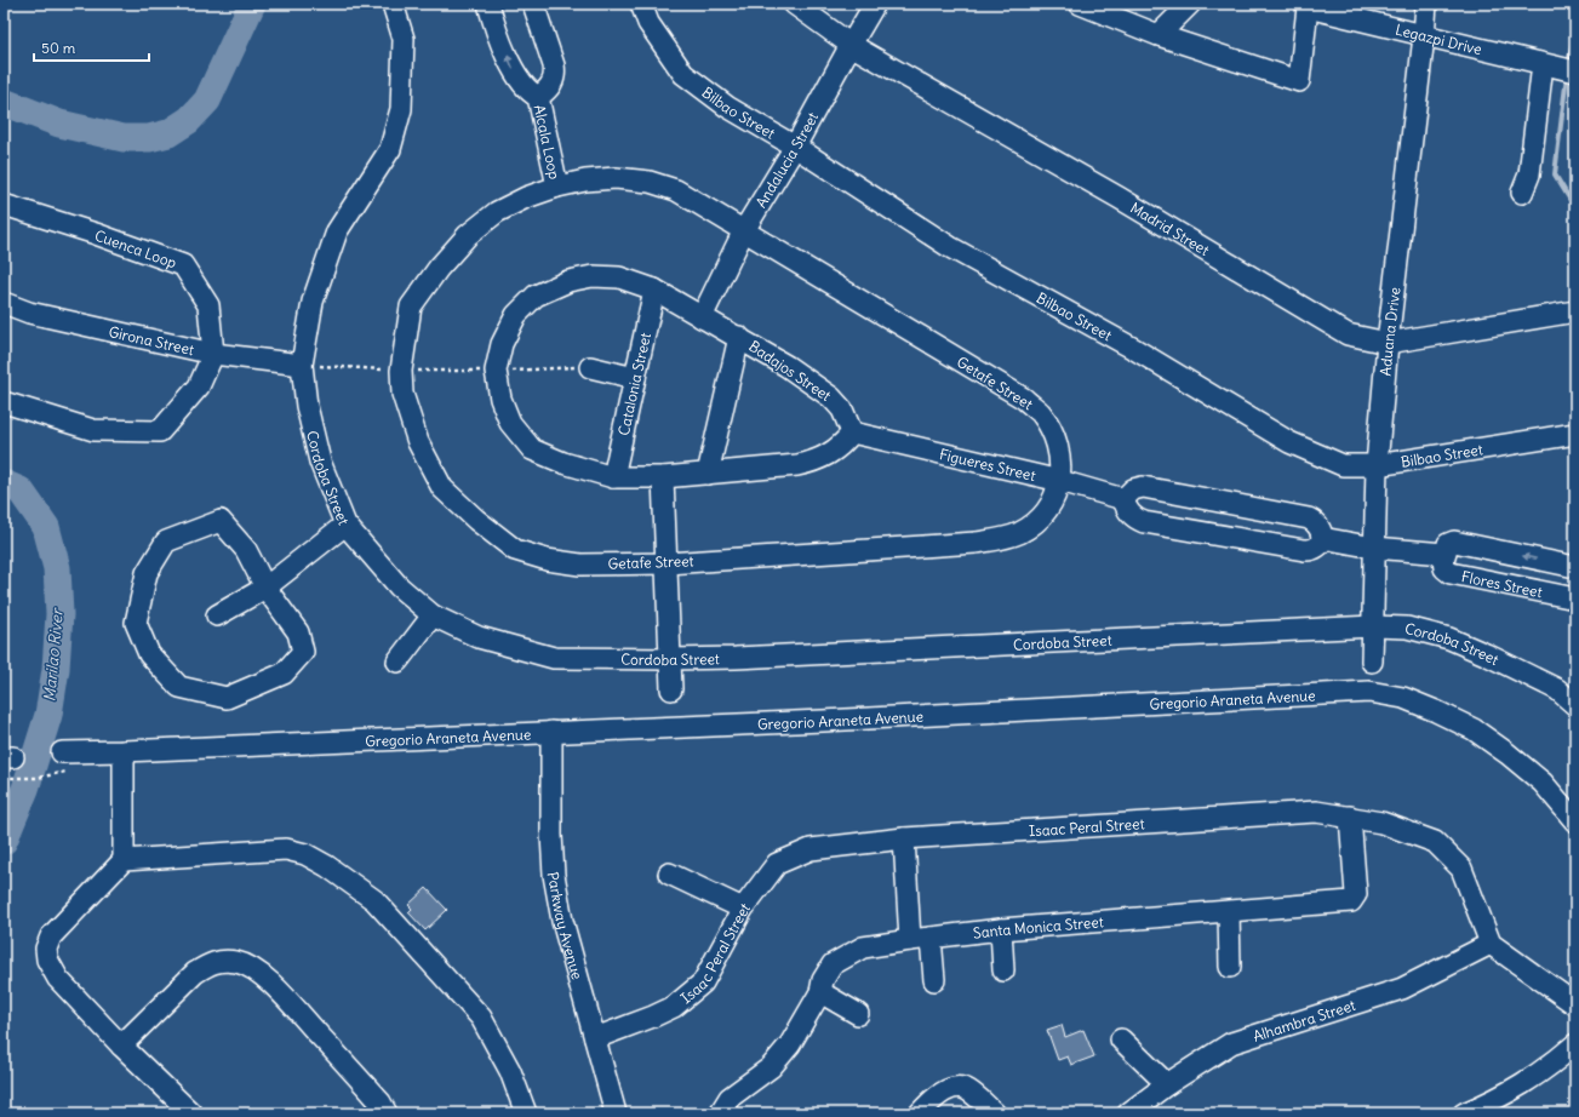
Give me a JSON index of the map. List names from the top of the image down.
{
  "streets": {
    "street": [
      "Legazpi Drive",
      "Bilbao Street",
      "Alcala Loop",
      "Andalucia Street",
      "Madrid Street",
      "Cuenca Loop",
      "Aduana Drive",
      "Girona Street",
      "Badajos Street",
      "Getafe Street",
      "Catalonia Street",
      "Figueres Street",
      "Cordoba Street",
      "Flores Street",
      "Gregorio Araneta Avenue",
      "Isaac Peral Street",
      "Parkway Avenue",
      "Santa Monica Street",
      "Alhambra Street"
    ]
  },
  "crossings": [
    ["Legazpi Drive", "Aduana Drive"],
    ["Bilbao Street", "Andalucia Street"],
    ["Bilbao Street", "Aduana Drive"],
    ["Alcala Loop", "Getafe Street"],
    ["Andalucia Street", "Madrid Street"],
    ["Andalucia Street", "Badajos Street"],
    ["Andalucia Street", "Getafe Street"],
    ["Madrid Street", "Aduana Drive"],
    ["Cuenca Loop", "Girona Street"],
    ["Aduana Drive", "Cordoba Street"],
    ["Girona Street", "Cordoba Street"],
    ["Badajos Street", "Catalonia Street"],
    ["Badajos Street", "Figueres Street"],
    ["Getafe Street", "Figueres Street"],
    ["Gregorio Araneta Avenue", "Parkway Avenue"],
    ["Isaac Peral Street", "Parkway Avenue"],
    ["Isaac Peral Street", "Santa Monica Street"],
    ["Isaac Peral Street", "Alhambra Street"]
  ],
  "water": ["Marilao River"],
  "scale_bar": "50 m"
}
